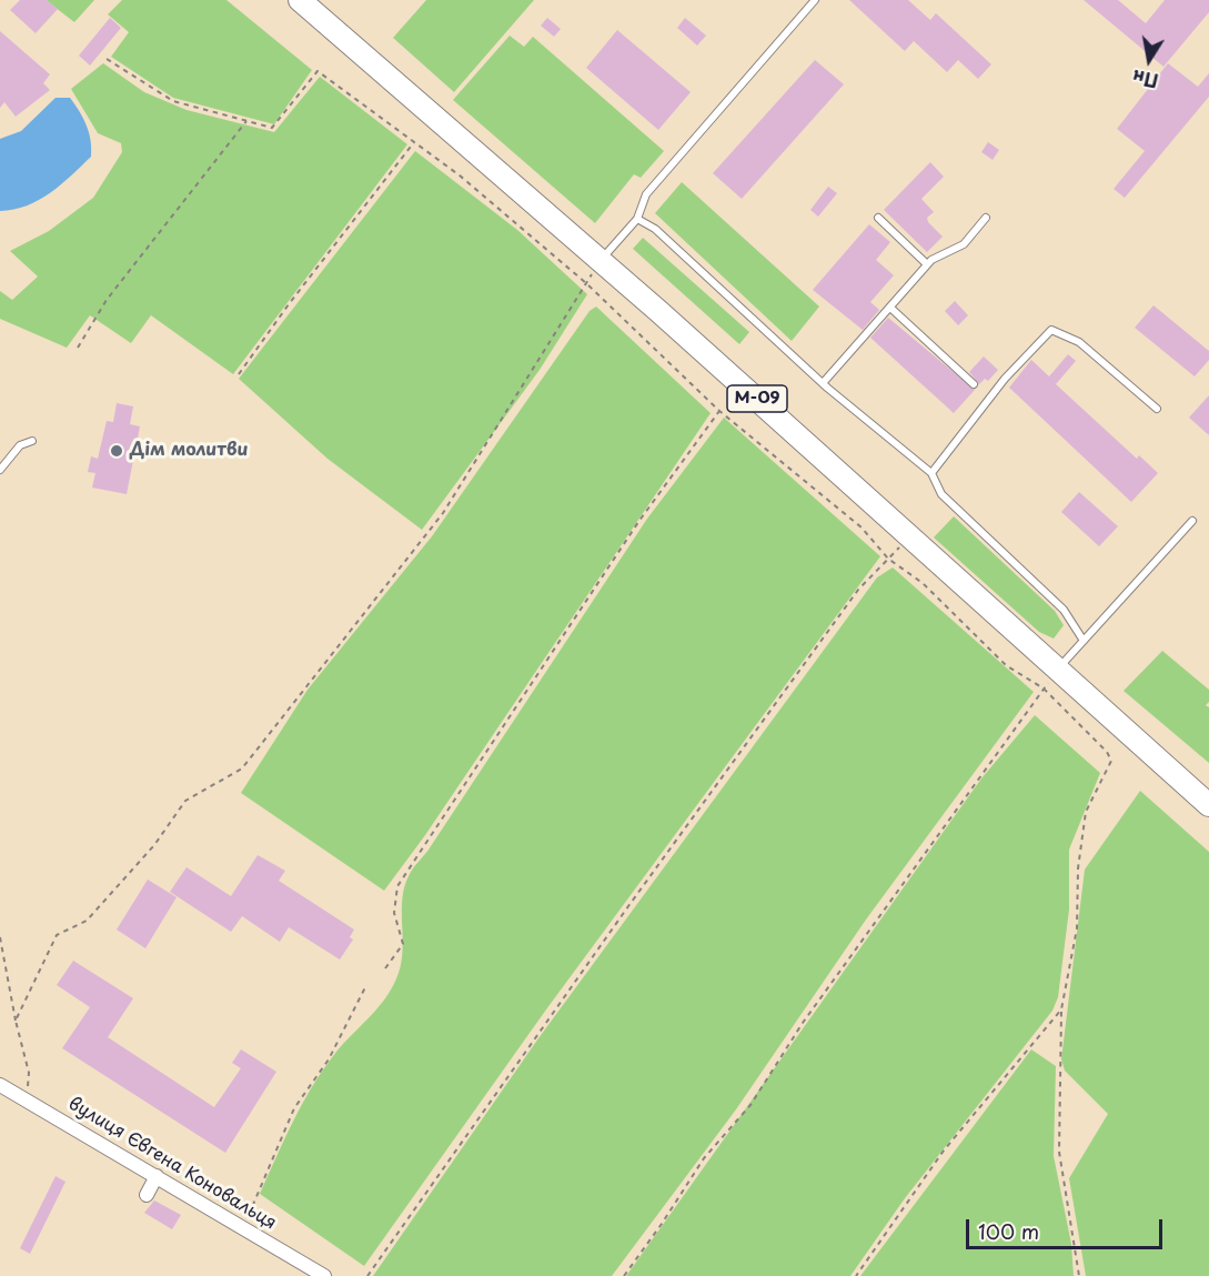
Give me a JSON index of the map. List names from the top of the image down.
{
  "streets": {
    "highway": ["М-09"],
    "street": ["вулиця Євгена Коновальця"]
  },
  "places": ["Дім молитви"],
  "scale_bar": "100 m",
  "north": "bottom"
}
